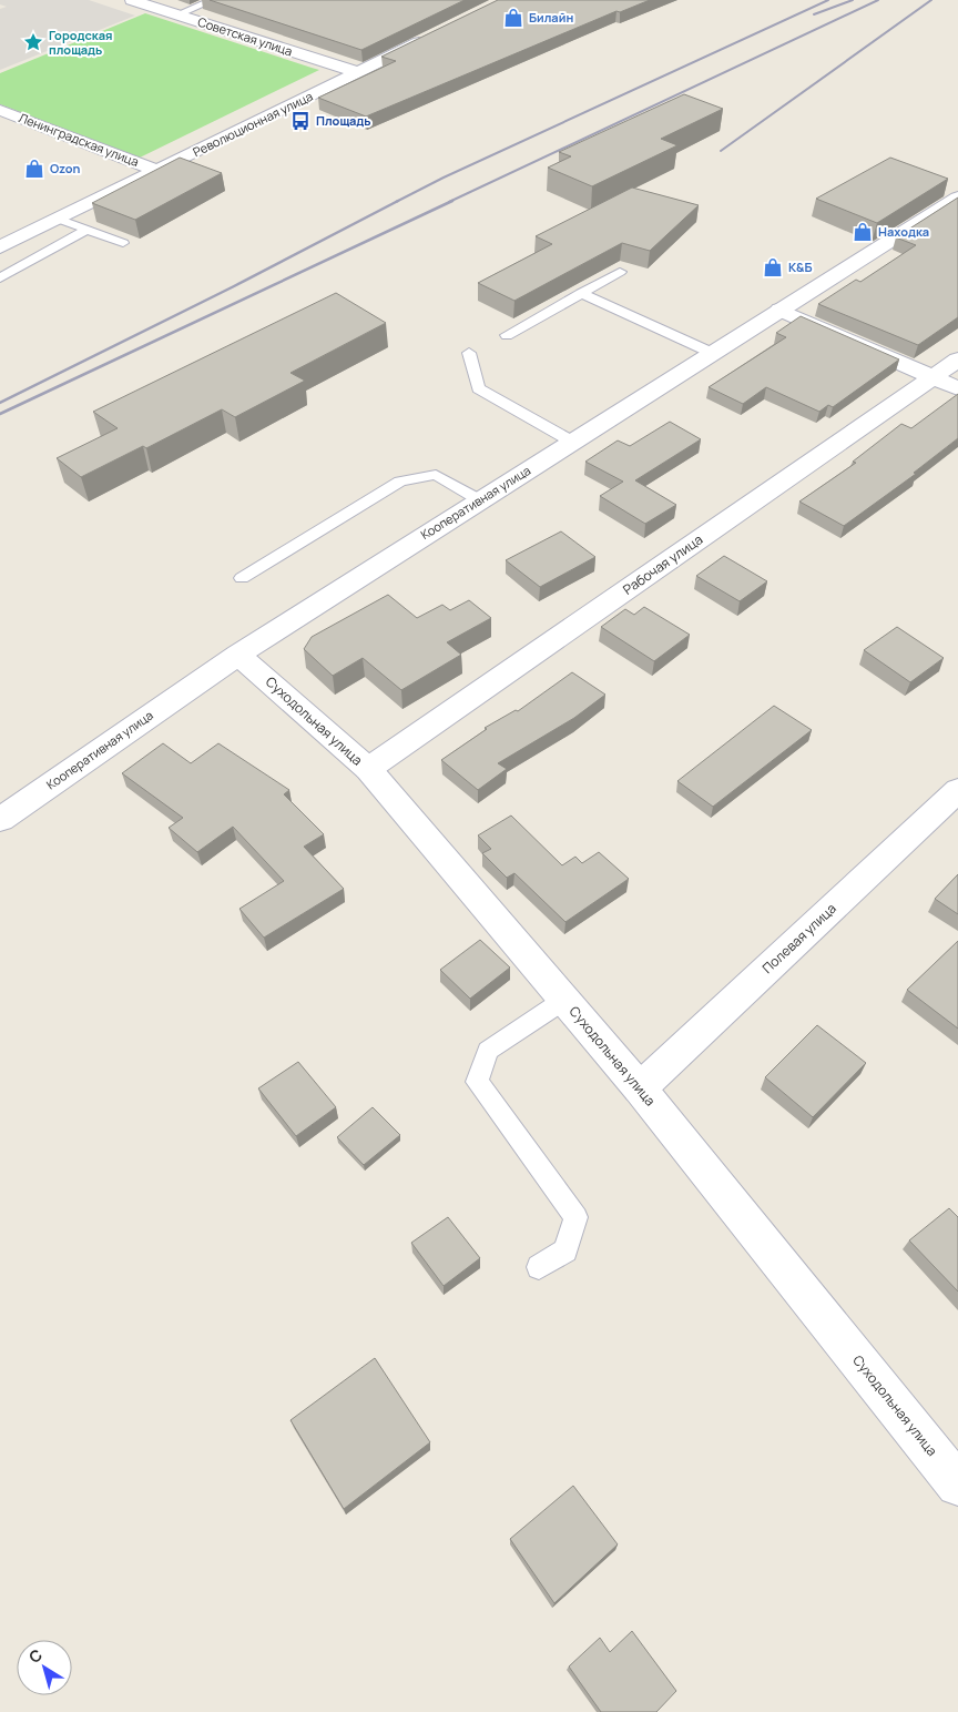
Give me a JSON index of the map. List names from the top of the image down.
{
  "streets": {
    "street": [
      "Советская улица",
      "Революционная улица",
      "Ленинградская улица",
      "Кооперативная улица",
      "Рабочая улица",
      "Суходольная улица",
      "Полевая улица"
    ]
  },
  "crossings": [
    ["Советская улица", "Революционная улица"],
    ["Революционная улица", "Ленинградская улица"],
    ["Кооперативная улица", "Суходольная улица"],
    ["Рабочая улица", "Суходольная улица"],
    ["Суходольная улица", "Полевая улица"]
  ],
  "places": {
    "shop": [
      "Билайн",
      "Ozon",
      "Находка",
      "К&Б"
    ],
    "place": ["Городская площадь"],
    "bus stop": ["Площадь"]
  },
  "north": "top left"
}
